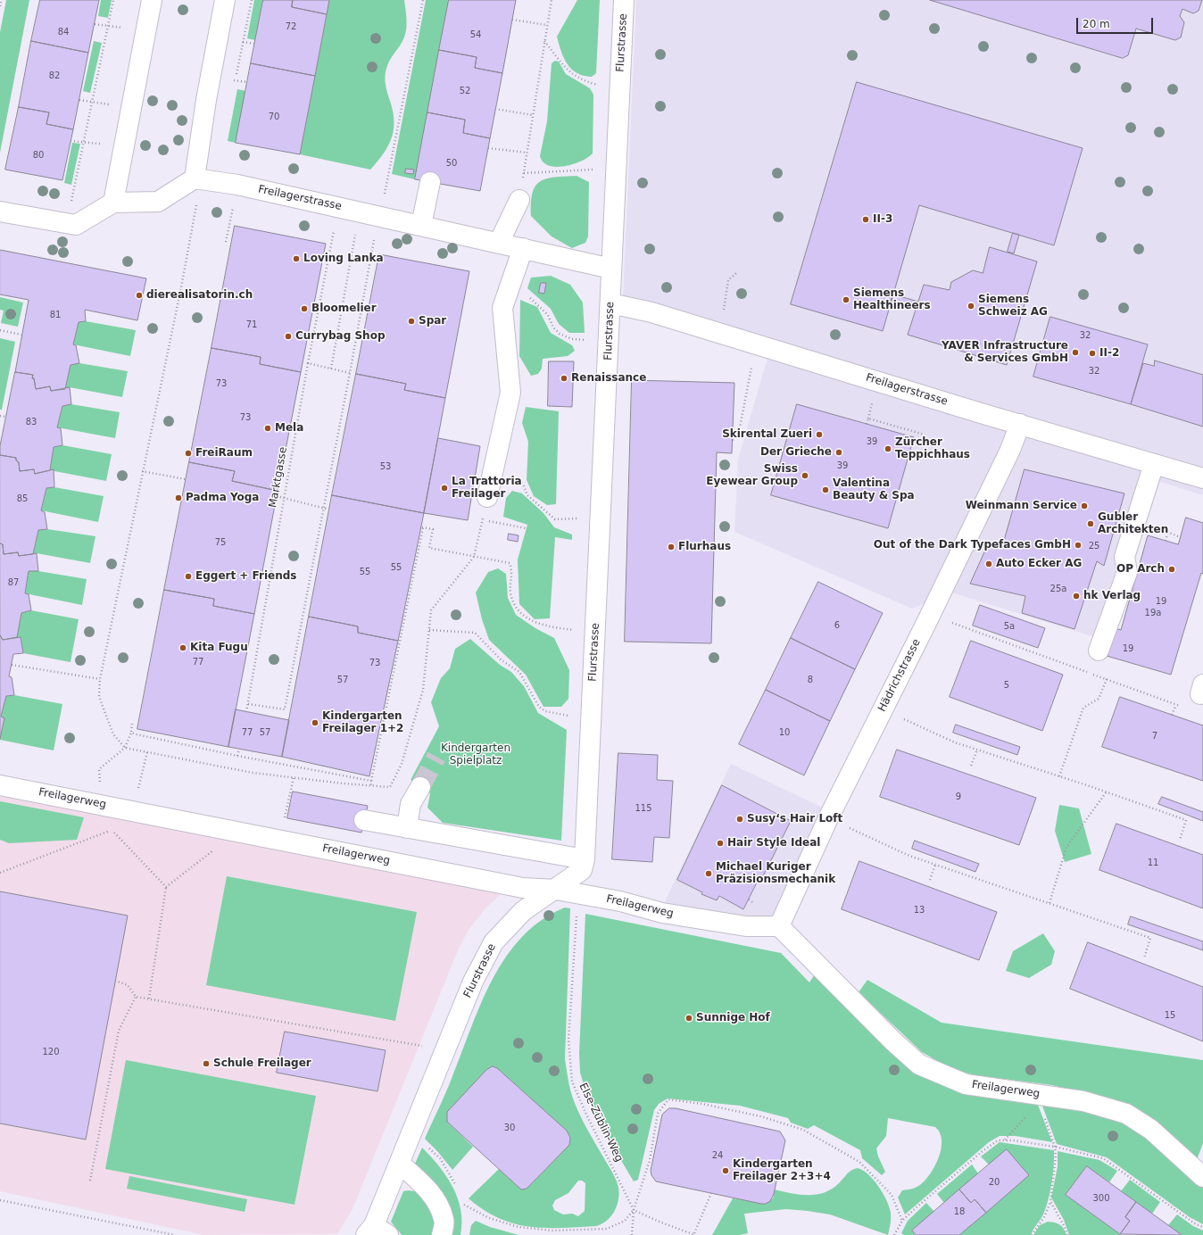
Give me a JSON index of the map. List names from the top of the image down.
{
  "streets": {
    "street": [
      "Flurstrasse",
      "Freilagerstrasse",
      "Hädrichstrasse",
      "Freilagerweg"
    ],
    "path": ["Marktgasse", "Else-Züblin-Weg"]
  },
  "crossings": [
    ["Flurstrasse", "Freilagerstrasse"],
    ["Flurstrasse", "Freilagerweg"],
    ["Freilagerstrasse", "Hädrichstrasse"],
    ["Hädrichstrasse", "Freilagerweg"]
  ],
  "parks": ["Kindergarten Spielplatz"],
  "places": [
    "II-3",
    "Loving Lanka",
    "dierealisatorin.ch",
    "Siemens Healthineers",
    "Siemens Schweiz AG",
    "Bloomelier",
    "Spar",
    "Currybag Shop",
    "YAVER Infrastructure & Services GmbH",
    "II-2",
    "Renaissance",
    "Mela",
    "Skirental Zueri",
    "Zürcher Teppichhaus",
    "Der Grieche",
    "FreiRaum",
    "Swiss Eyewear Group",
    "La Trattoria Freilager",
    "Valentina Beauty & Spa",
    "Padma Yoga",
    "Weinmann Service",
    "Gubler Architekten",
    "Out of the Dark Typefaces GmbH",
    "Flurhaus",
    "Auto Ecker AG",
    "OP Arch",
    "Eggert + Friends",
    "hk Verlag",
    "Kita Fugu",
    "Kindergarten Freilager 1+2",
    "Susy‘s Hair Loft",
    "Hair Style Ideal",
    "Michael Kuriger Präzisionsmechanik",
    "Sunnige Hof",
    "Schule Freilager",
    "Kindergarten Freilager 2+3+4"
  ],
  "house_numbers": [
    "72",
    "84",
    "54",
    "82",
    "52",
    "70",
    "80",
    "50",
    "81",
    "71",
    "32",
    "32",
    "73",
    "73",
    "83",
    "39",
    "39",
    "53",
    "85",
    "75",
    "25",
    "55",
    "55",
    "87",
    "25a",
    "19",
    "19a",
    "6",
    "5a",
    "19",
    "77",
    "73",
    "57",
    "8",
    "5",
    "77",
    "57",
    "10",
    "7",
    "9",
    "115",
    "11",
    "13",
    "15",
    "120",
    "30",
    "24",
    "20",
    "300",
    "18"
  ],
  "scale_bar": "20 m"
}
